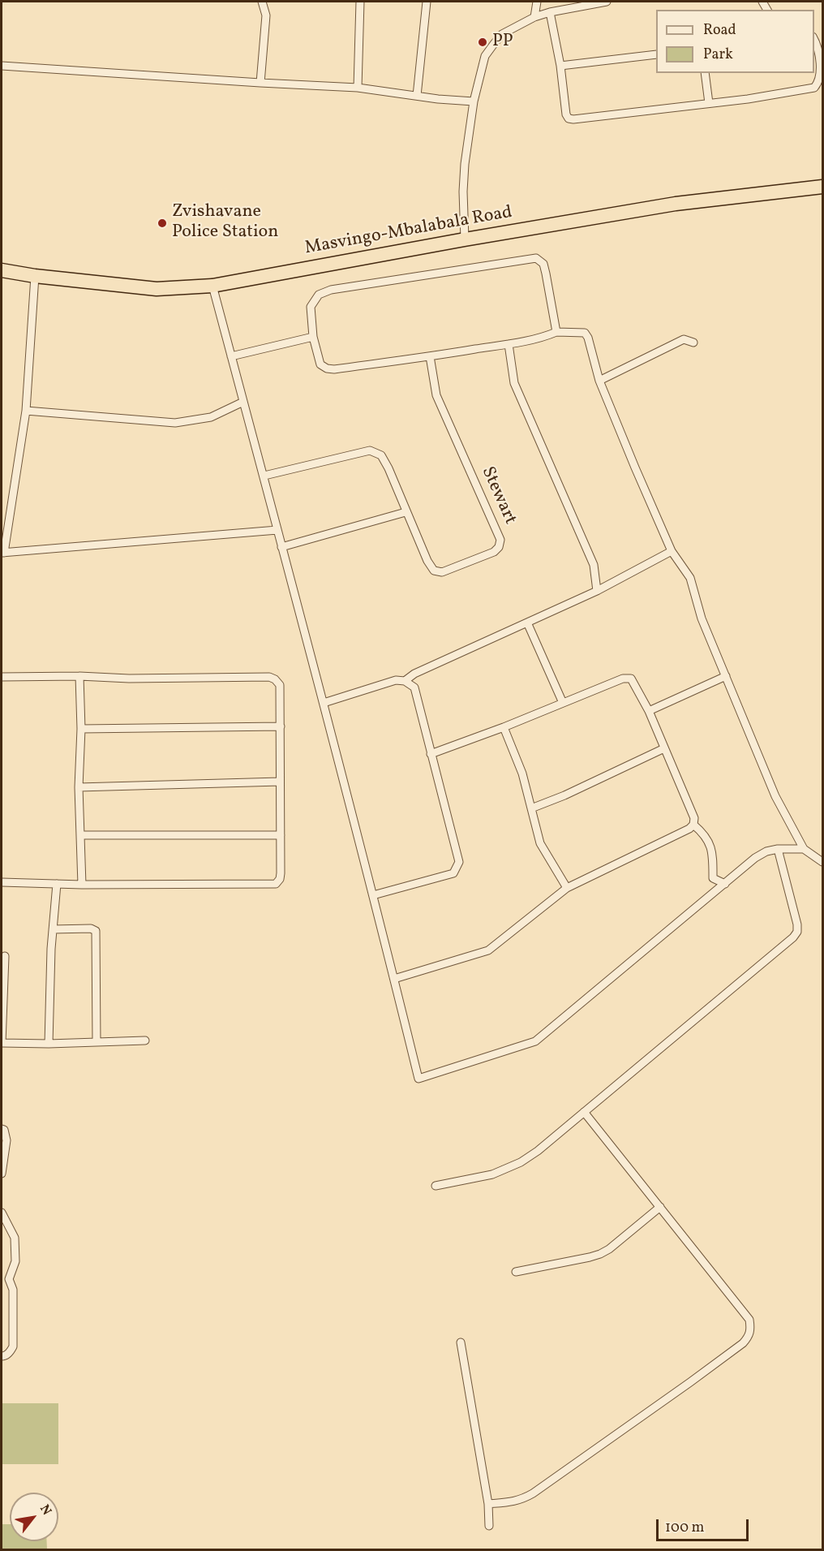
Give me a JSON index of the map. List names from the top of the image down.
{
  "streets": {
    "highway": ["Masvingo-Mbalabala Road"],
    "street": ["Stewart"]
  },
  "places": ["PP", "Zvishavane Police Station"],
  "legend": ["Road", "Park"],
  "scale_bar": "100 m",
  "north": "top right"
}
